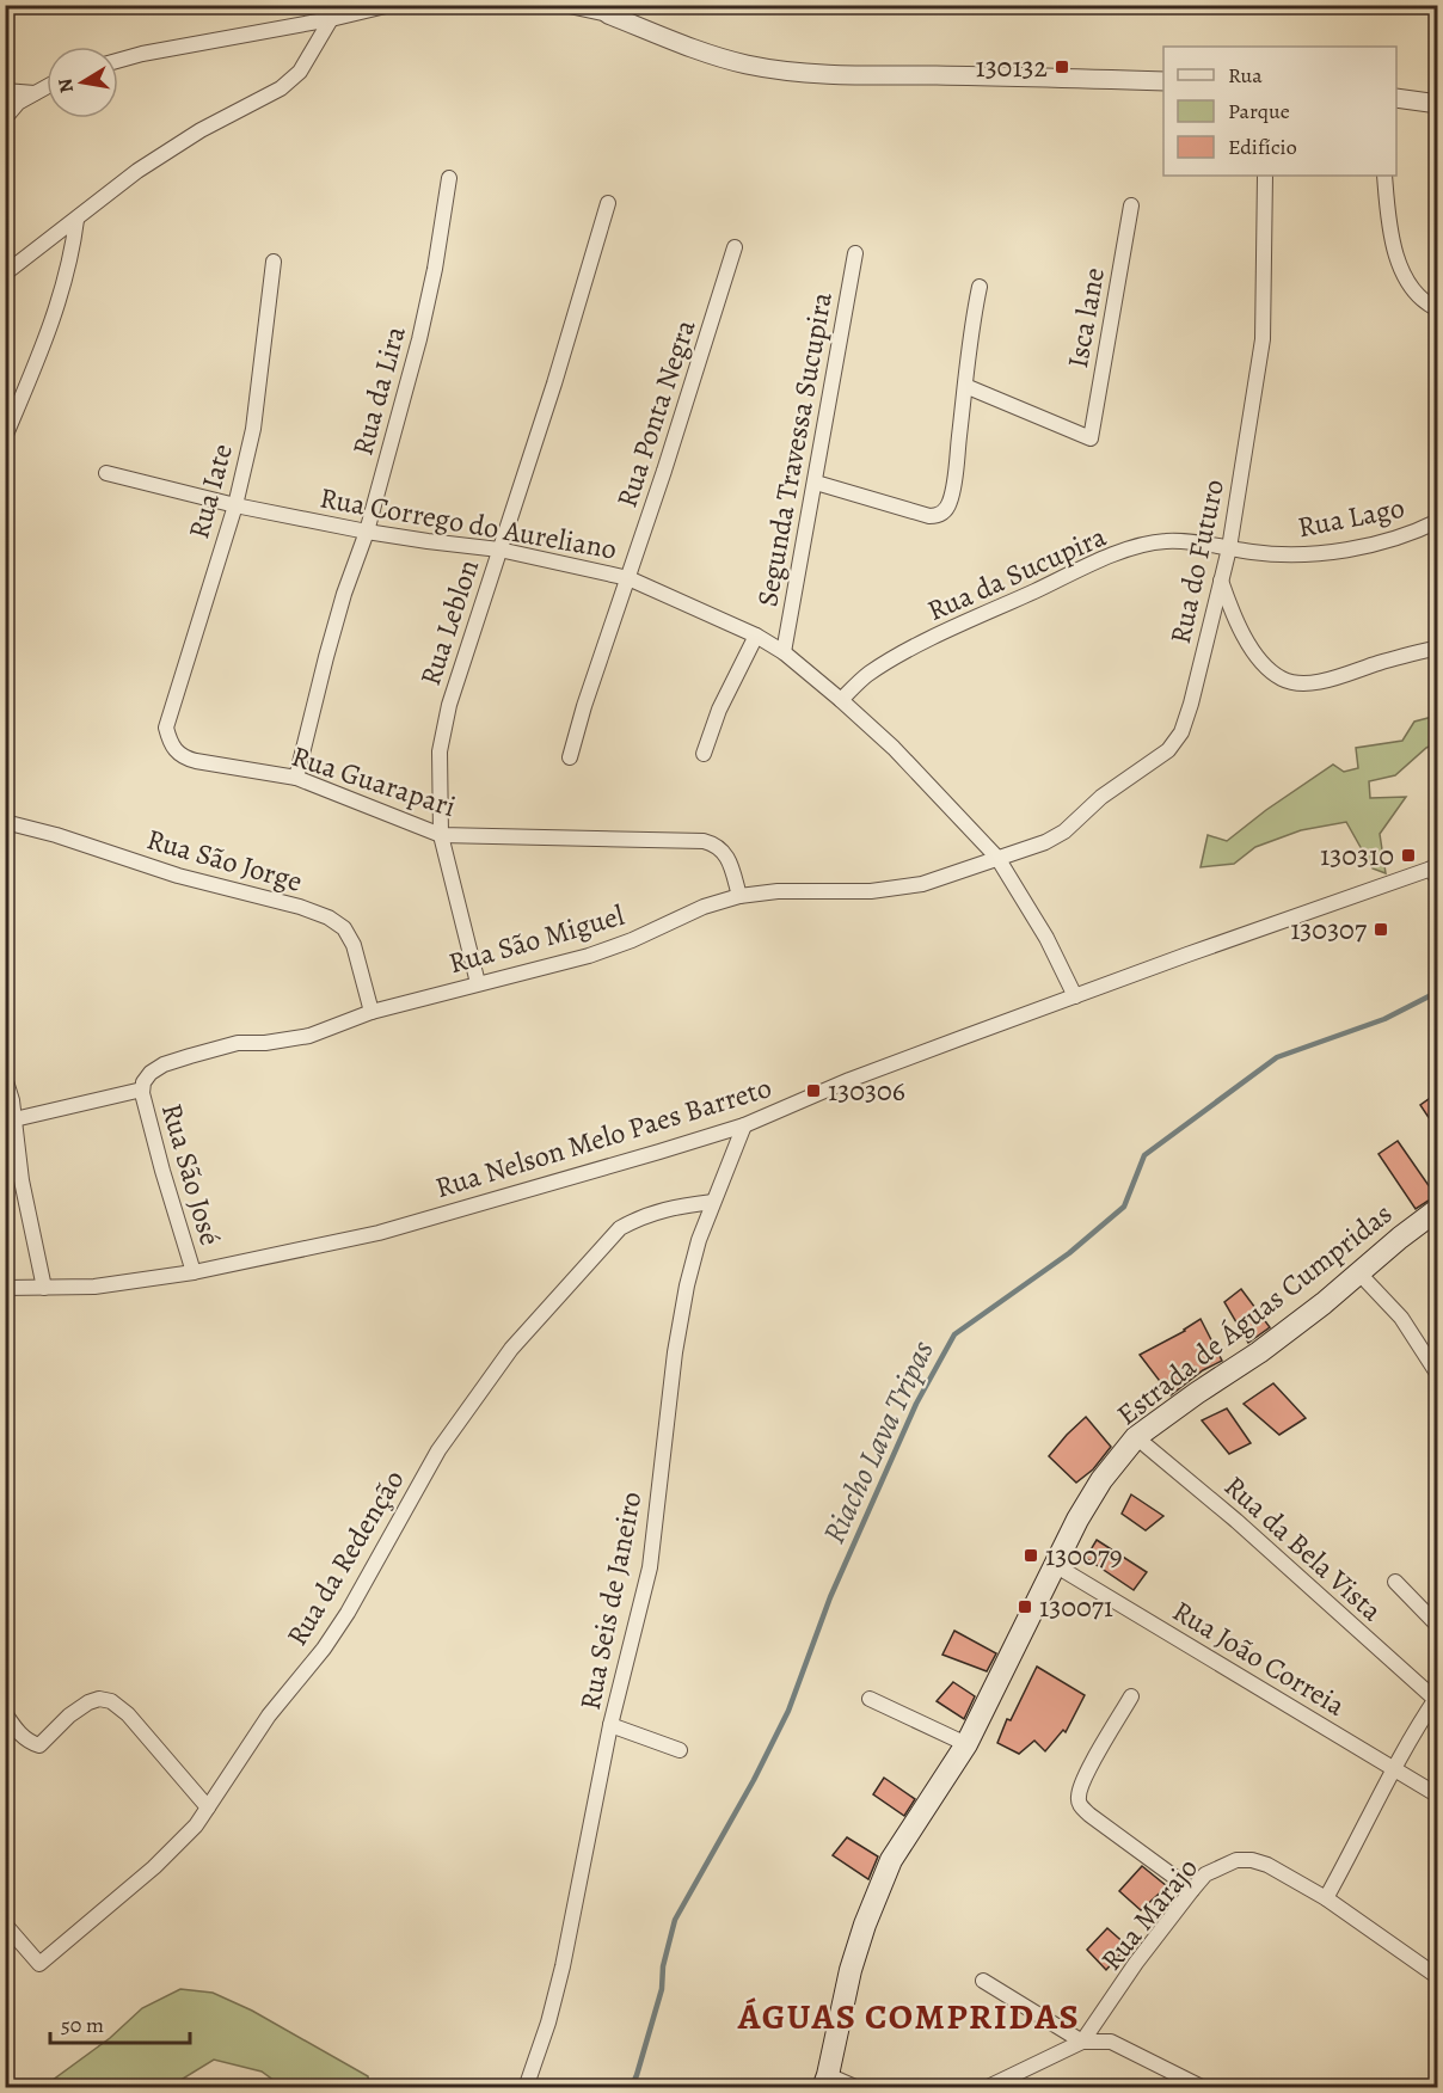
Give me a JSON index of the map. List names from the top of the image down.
{
  "streets": {
    "main road": ["Estrada de Águas Cumpridas"],
    "street": [
      "Isca lane",
      "Rua da Lira",
      "Rua Ponta Negra",
      "Segunda Travessa Sucupira",
      "Rua Iate",
      "Rua Lago",
      "Rua Corrego do Aureliano",
      "Rua do Futuro",
      "Rua da Sucupira",
      "Rua Leblon",
      "Rua Guarapari",
      "Rua São Jorge",
      "Rua São Miguel",
      "Rua Nelson Melo Paes Barreto",
      "Rua São José",
      "Rua da Bela Vista",
      "Rua da Redenção",
      "Rua Seis de Janeiro",
      "Rua João Correia",
      "Rua Marajo"
    ]
  },
  "crossings": [
    ["Rua da Lira", "Rua Corrego do Aureliano"],
    ["Rua da Lira", "Rua Guarapari"],
    ["Rua Ponta Negra", "Rua Corrego do Aureliano"],
    ["Segunda Travessa Sucupira", "Rua Corrego do Aureliano"],
    ["Rua Iate", "Rua Corrego do Aureliano"],
    ["Rua Iate", "Rua Guarapari"],
    ["Rua Lago", "Rua do Futuro"],
    ["Rua Lago", "Rua da Sucupira"],
    ["Rua Corrego do Aureliano", "Rua do Futuro"],
    ["Rua Corrego do Aureliano", "Rua da Sucupira"],
    ["Rua Corrego do Aureliano", "Rua Leblon"],
    ["Rua Corrego do Aureliano", "Rua São Miguel"],
    ["Rua Corrego do Aureliano", "Rua Nelson Melo Paes Barreto"],
    ["Rua do Futuro", "Rua da Sucupira"],
    ["Rua do Futuro", "Rua São Miguel"],
    ["Rua Leblon", "Rua Guarapari"],
    ["Rua Leblon", "Rua São Miguel"],
    ["Rua Guarapari", "Rua São Miguel"],
    ["Rua São Jorge", "Rua São Miguel"],
    ["Rua São Miguel", "Rua São José"],
    ["Rua Nelson Melo Paes Barreto", "Rua São José"],
    ["Rua Nelson Melo Paes Barreto", "Rua Seis de Janeiro"],
    ["Estrada de Águas Cumpridas", "Rua da Bela Vista"],
    ["Estrada de Águas Cumpridas", "Rua João Correia"],
    ["Rua da Redenção", "Rua Seis de Janeiro"]
  ],
  "districts": ["ÁGUAS COMPRIDAS"],
  "water": ["Riacho Lava Tripas"],
  "places": {
    "transit": [
      "130132",
      "130310",
      "130307",
      "130306",
      "130079",
      "130071"
    ]
  },
  "legend": ["Rua", "Parque", "Edifício"],
  "scale_bar": "50 m",
  "north": "left"
}
